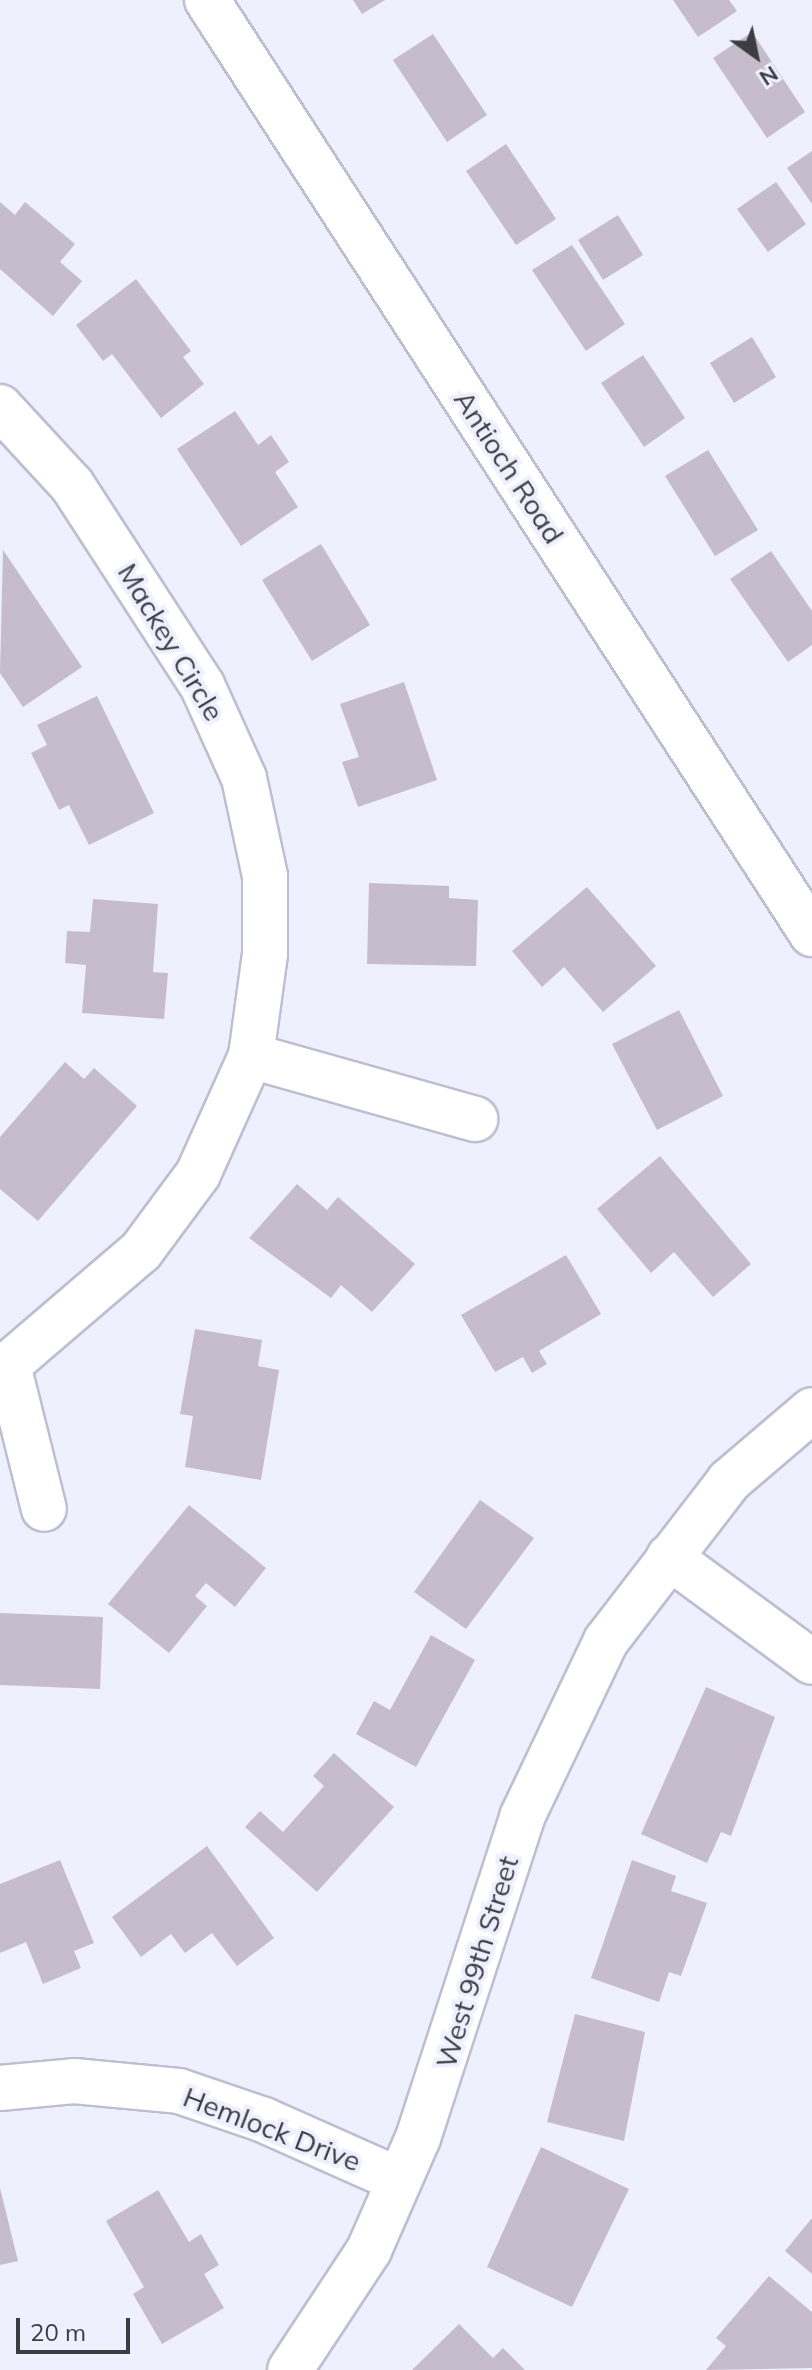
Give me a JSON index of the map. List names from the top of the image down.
{
  "streets": {
    "street": [
      "Antioch Road",
      "Mackey Circle",
      "West 99th Street",
      "Hemlock Drive"
    ]
  },
  "crossings": [
    ["West 99th Street", "Hemlock Drive"]
  ],
  "scale_bar": "20 m",
  "north": "bottom right"
}
